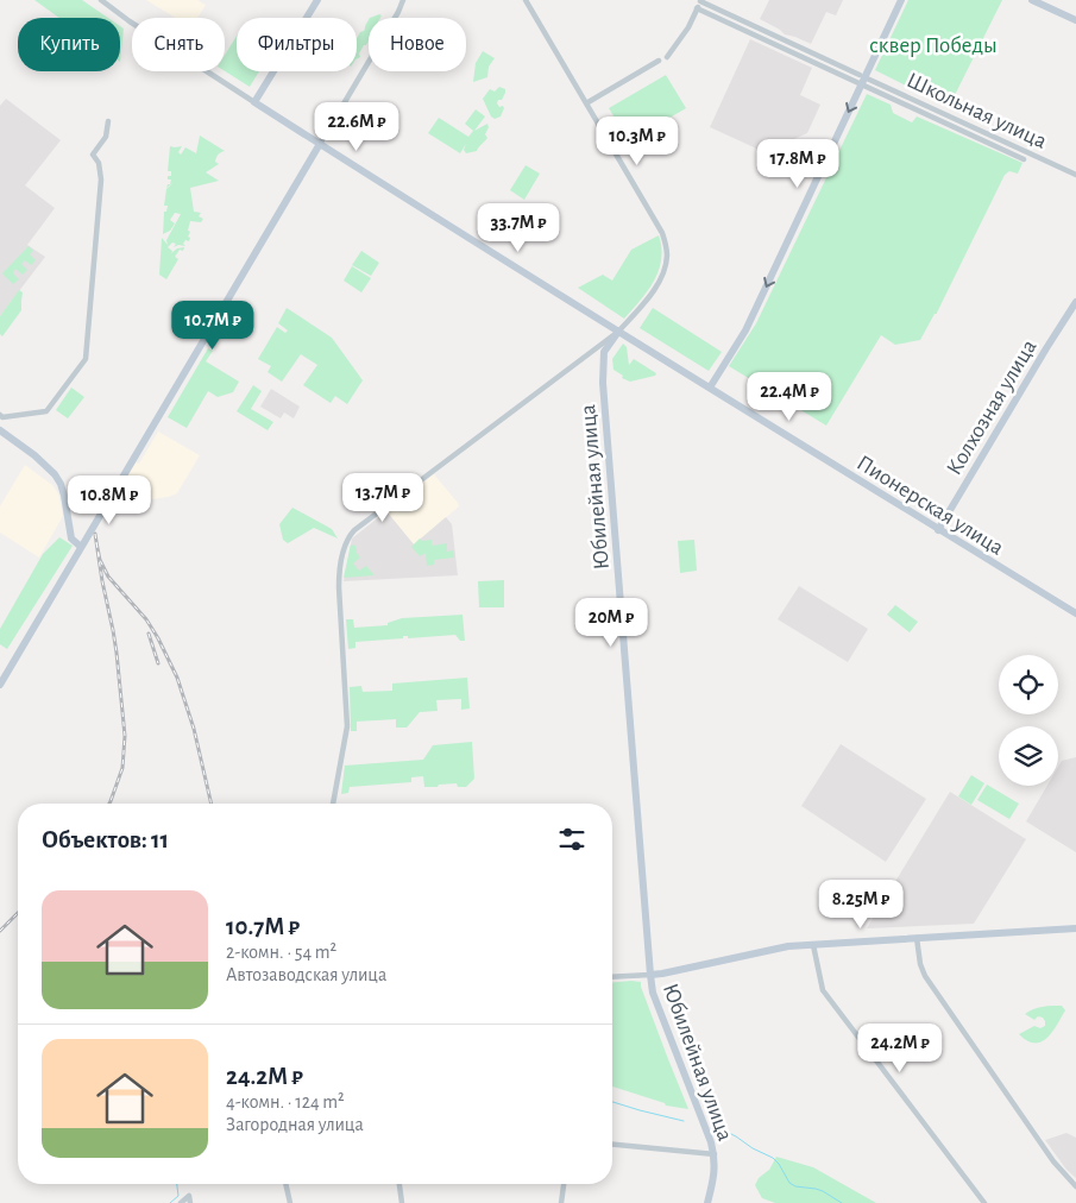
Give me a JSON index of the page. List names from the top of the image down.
{
  "streets": {
    "street": [
      "Школьная улица",
      "Колхозная улица",
      "Юбилейная улица",
      "Пионерская улица"
    ]
  },
  "crossings": [
    ["Колхозная улица", "Пионерская улица"]
  ],
  "parks": ["сквер Победы"],
  "page": {
    "chip": [
      "Купить",
      "Снять",
      "Фильтры",
      "Новое"
    ],
    "price": [
      "22.6M ₽",
      "10.3M ₽",
      "17.8M ₽",
      "33.7M ₽",
      "10.7M ₽",
      "22.4M ₽",
      "13.7M ₽",
      "10.8M ₽",
      "20M ₽",
      "8.25M ₽",
      "24.2M ₽"
    ],
    "heading": "Объектов: 11",
    "list": [
      {
        "name": "10.7M ₽",
        "note": "2-комн. · 54 m² · Автозаводская улица"
      },
      {
        "name": "24.2M ₽",
        "note": "4-комн. · 124 m² · Загородная улица"
      }
    ]
  }
}
